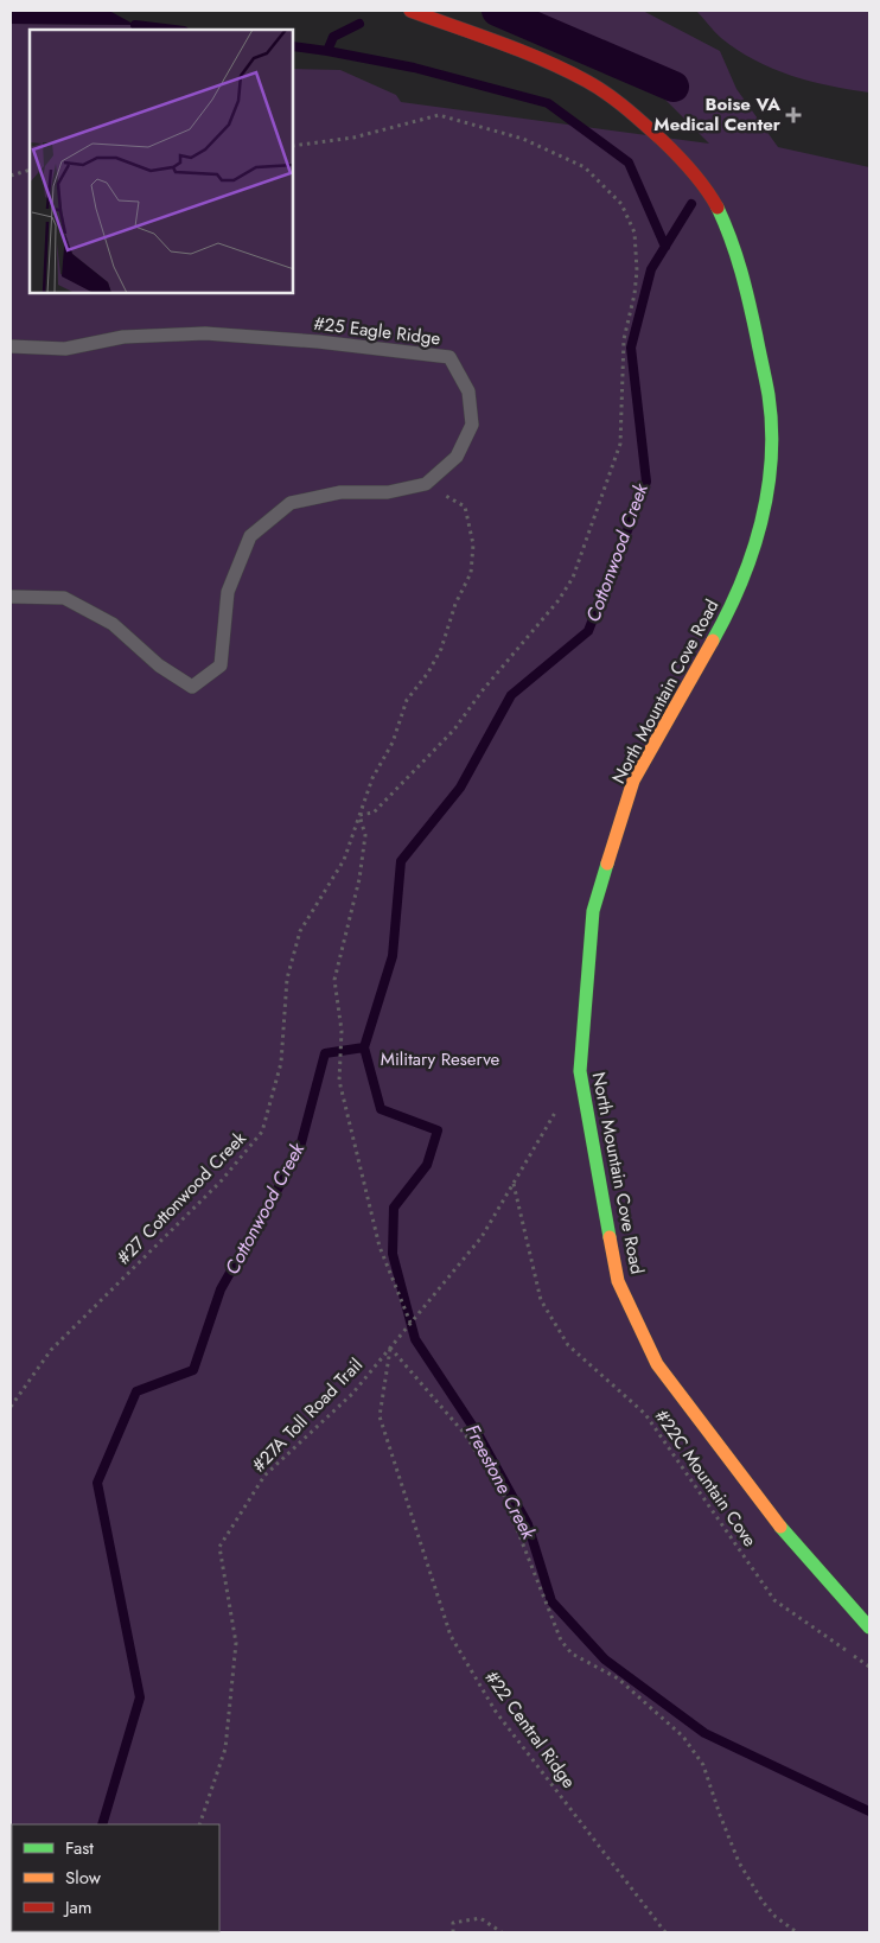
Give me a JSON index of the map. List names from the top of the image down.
{
  "streets": {
    "street": ["North Mountain Cove Road"],
    "lane": ["#25 Eagle Ridge"],
    "path": [
      "#27 Cottonwood Creek",
      "#27A Toll Road Trail",
      "#22C Mountain Cove",
      "#22 Central Ridge"
    ]
  },
  "crossings": [
    ["#25 Eagle Ridge", "#27 Cottonwood Creek"],
    ["North Mountain Cove Road", "#27A Toll Road Trail"],
    ["#27A Toll Road Trail", "#22C Mountain Cove"],
    ["#27A Toll Road Trail", "#22 Central Ridge"]
  ],
  "water": ["Cottonwood Creek", "Freestone Creek"],
  "parks": ["Military Reserve"],
  "places": {
    "health": ["Boise VA Medical Center"]
  },
  "legend": ["Fast", "Slow", "Jam"]
}
